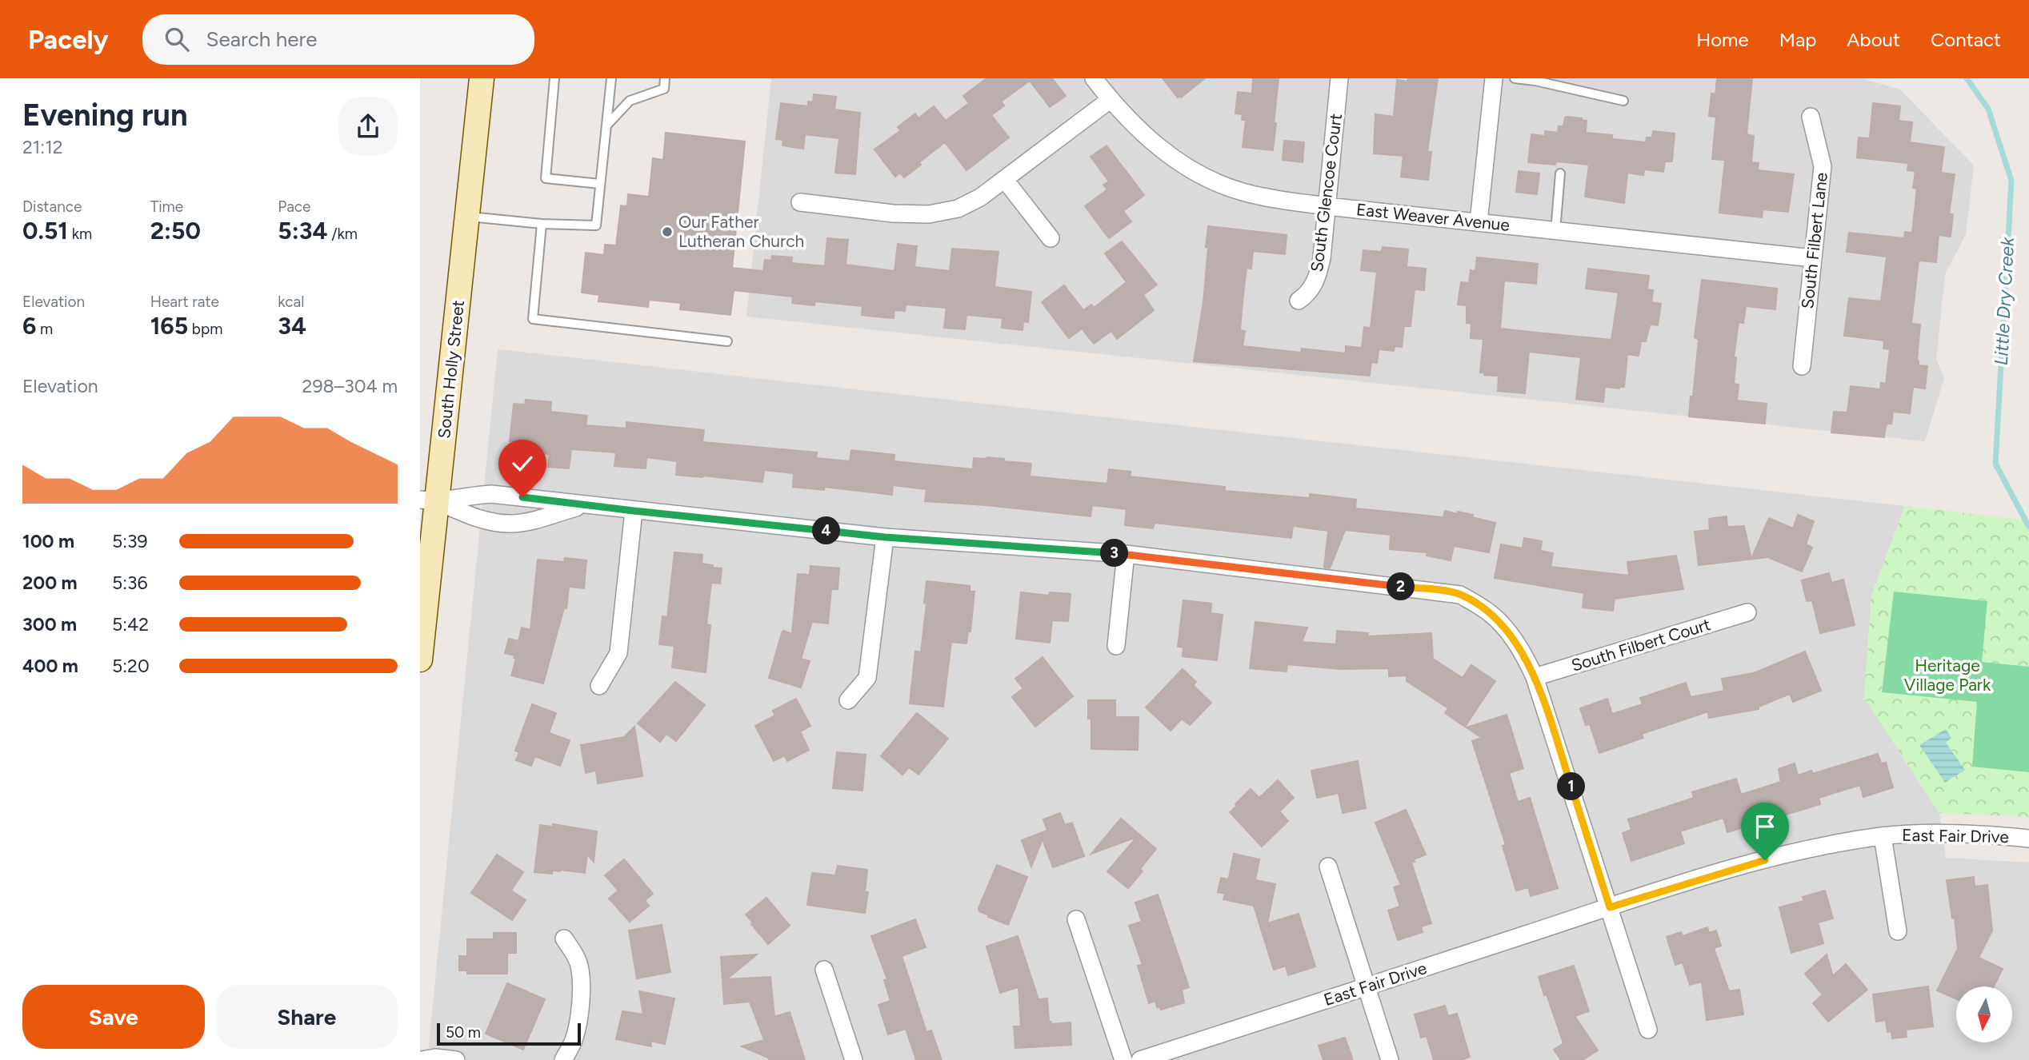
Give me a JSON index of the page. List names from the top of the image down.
{
  "streets": {
    "main road": ["South Holly Street"],
    "street": [
      "South Glencoe Court",
      "East Weaver Avenue",
      "South Filbert Lane",
      "South Filbert Court",
      "East Fair Drive"
    ]
  },
  "crossings": [
    ["South Glencoe Court", "East Weaver Avenue"],
    ["East Weaver Avenue", "South Filbert Lane"]
  ],
  "water": ["Little Dry Creek"],
  "parks": ["Heritage Village Park"],
  "places": ["Our Father Lutheran Church"],
  "scale_bar": "50 m",
  "north": "bottom",
  "page": {
    "header": "Pacely",
    "search": "Search here",
    "nav": [
      "Home",
      "Map",
      "About",
      "Contact"
    ],
    "heading": ["Evening run", "21:12"],
    "stats": [
      ["Distance", "0.51 km"],
      ["Time", "2:50"],
      ["Pace", "5:34 /km"],
      ["Elevation", "6 m"],
      ["Heart rate", "165 bpm"],
      ["kcal", "34"]
    ],
    "chart": ["Elevation", "298–304 m"],
    "pins": [
      "4",
      "3",
      "2",
      "1"
    ],
    "list": [
      {
        "name": "100 m",
        "note": "5:39"
      },
      {
        "name": "200 m",
        "note": "5:36"
      },
      {
        "name": "300 m",
        "note": "5:42"
      },
      {
        "name": "400 m",
        "note": "5:20"
      }
    ],
    "buttons": ["Save", "Share"],
    "scale": "50 m"
  }
}
